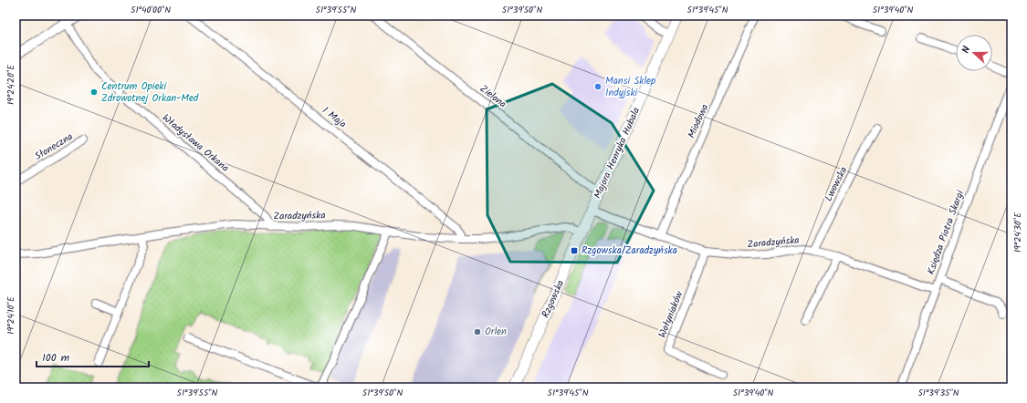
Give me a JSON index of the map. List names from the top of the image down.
{
  "streets": {
    "main road": ["Majora Henryka Hubala", "Rzgowska"],
    "street": [
      "Zielona",
      "1 Maja",
      "Miodowa",
      "Władysława Orkana",
      "Słoneczna",
      "Lwowska",
      "Zaradzyńska",
      "Księdza Piotra Skargi",
      "Wołyniaków"
    ]
  },
  "crossings": [
    ["Zielona", "Majora Henryka Hubala"],
    ["1 Maja", "Zaradzyńska"],
    ["Miodowa", "Zaradzyńska"],
    ["Władysława Orkana", "Zaradzyńska"],
    ["Majora Henryka Hubala", "Zaradzyńska"],
    ["Majora Henryka Hubala", "Rzgowska"],
    ["Lwowska", "Zaradzyńska"],
    ["Zaradzyńska", "Księdza Piotra Skargi"],
    ["Zaradzyńska", "Rzgowska"],
    ["Zaradzyńska", "Wołyniaków"]
  ],
  "places": {
    "other": ["Mansi Sklep Indyjski", "Centrum Opieki Zdrowotnej Orkan-Med", "Orlen"],
    "transit": ["Rzgowska/Zaradzyńska"]
  },
  "scale_bar": "100 m",
  "north": "left",
  "coordinates": [
    "51°40'00\"N",
    "51°39'55\"N",
    "51°39'50\"N",
    "51°39'45\"N",
    "51°39'40\"N",
    "19°24'20\"E",
    "19°24'30\"E",
    "19°24'10\"E",
    "51°39'35\"N"
  ]
}
